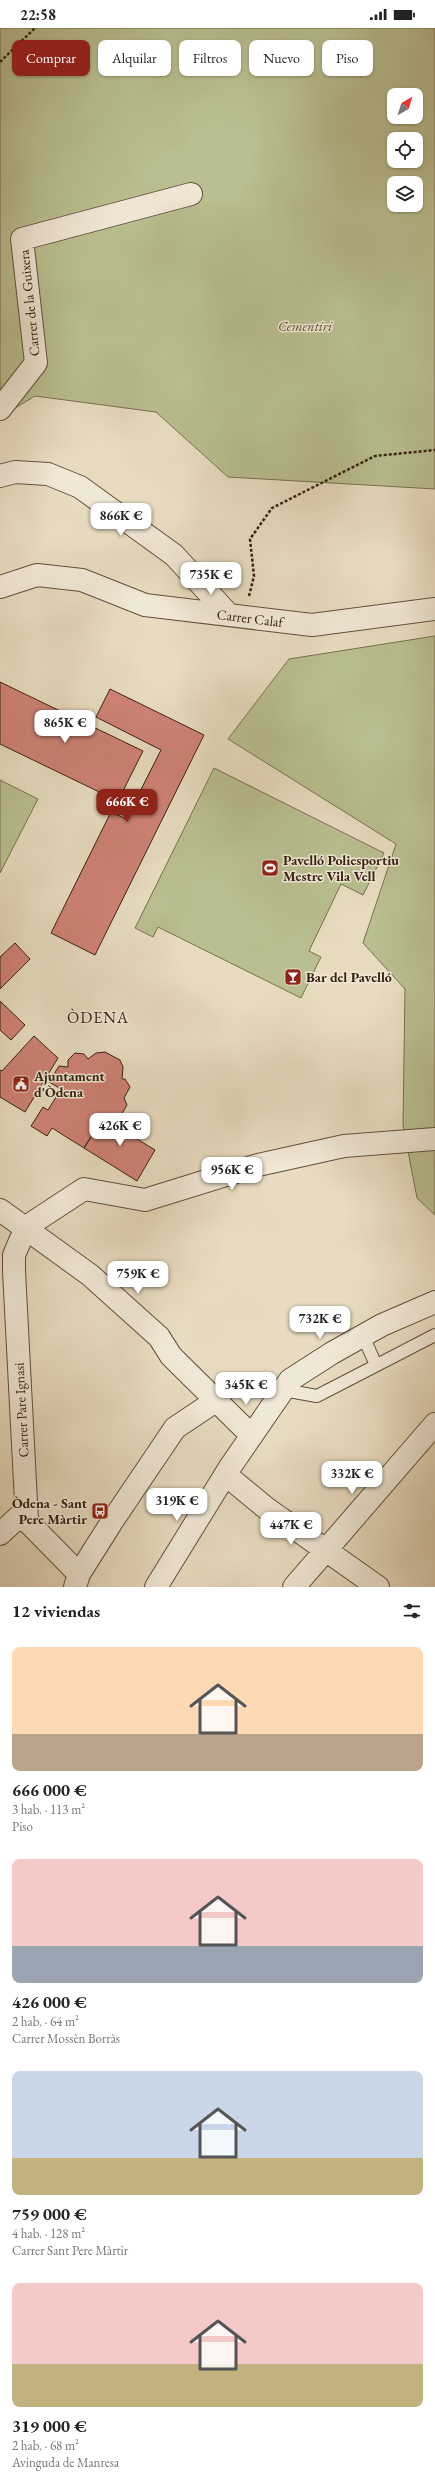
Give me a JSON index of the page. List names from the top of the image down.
{
  "streets": {
    "street": ["Carrer de la Guixera", "Carrer Calaf", "Carrer Pare Ignasi"]
  },
  "districts": ["ÒDENA"],
  "parks": ["Cementiri"],
  "places": {
    "sports": ["Pavelló Poliesportiu Mestre Vila Vell"],
    "bar": ["Bar del Pavelló"],
    "public building": ["Ajuntament d'Òdena"],
    "bus stop": ["Òdena - Sant Pere Màrtir"]
  },
  "north": "top right",
  "page": {
    "status": "22:58",
    "chip": [
      "Comprar",
      "Alquilar",
      "Filtros",
      "Nuevo",
      "Piso"
    ],
    "price": [
      "866K €",
      "735K €",
      "865K €",
      "666K €",
      "426K €",
      "956K €",
      "759K €",
      "732K €",
      "345K €",
      "332K €",
      "319K €",
      "447K €"
    ],
    "heading": "12 viviendas",
    "list": [
      {
        "name": "666 000 €",
        "note": "3 hab. · 113 m² · Piso"
      },
      {
        "name": "426 000 €",
        "note": "2 hab. · 64 m² · Carrer Mossèn Borràs"
      },
      {
        "name": "759 000 €",
        "note": "4 hab. · 128 m² · Carrer Sant Pere Màrtir"
      },
      {
        "name": "319 000 €",
        "note": "2 hab. · 68 m² · Avinguda de Manresa"
      }
    ]
  }
}
